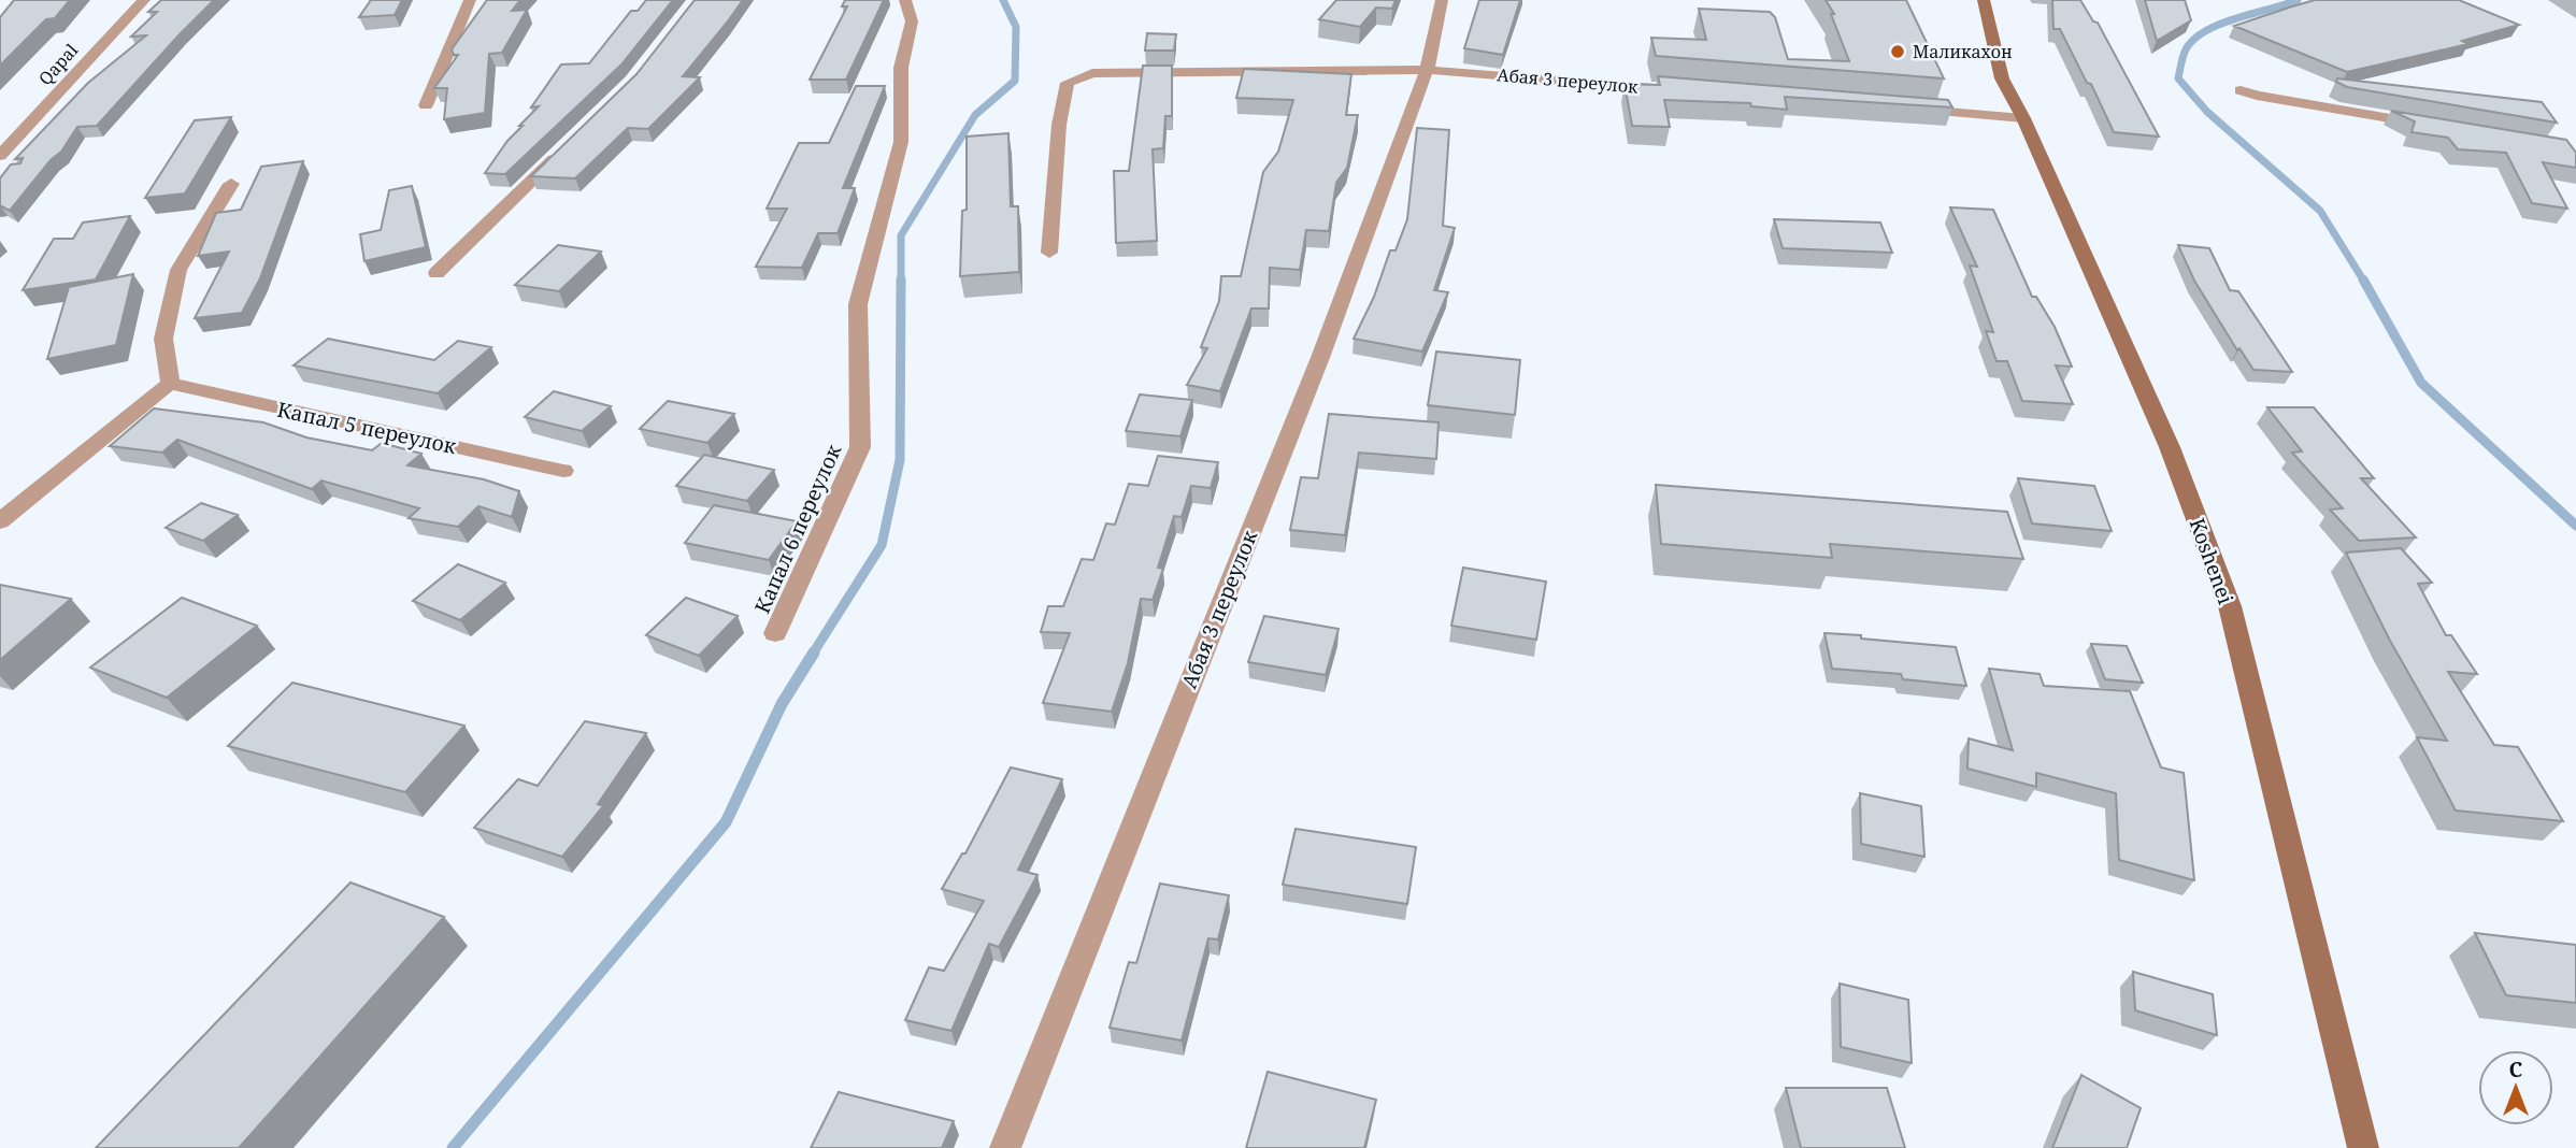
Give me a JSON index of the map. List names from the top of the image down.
{
  "streets": {
    "main road": ["Koshenei"],
    "street": [
      "Qapal",
      "Абая 3 переулок",
      "Капал 5 переулок",
      "Капал 6 переулок"
    ]
  },
  "places": ["Маликахон"],
  "north": "top"
}
